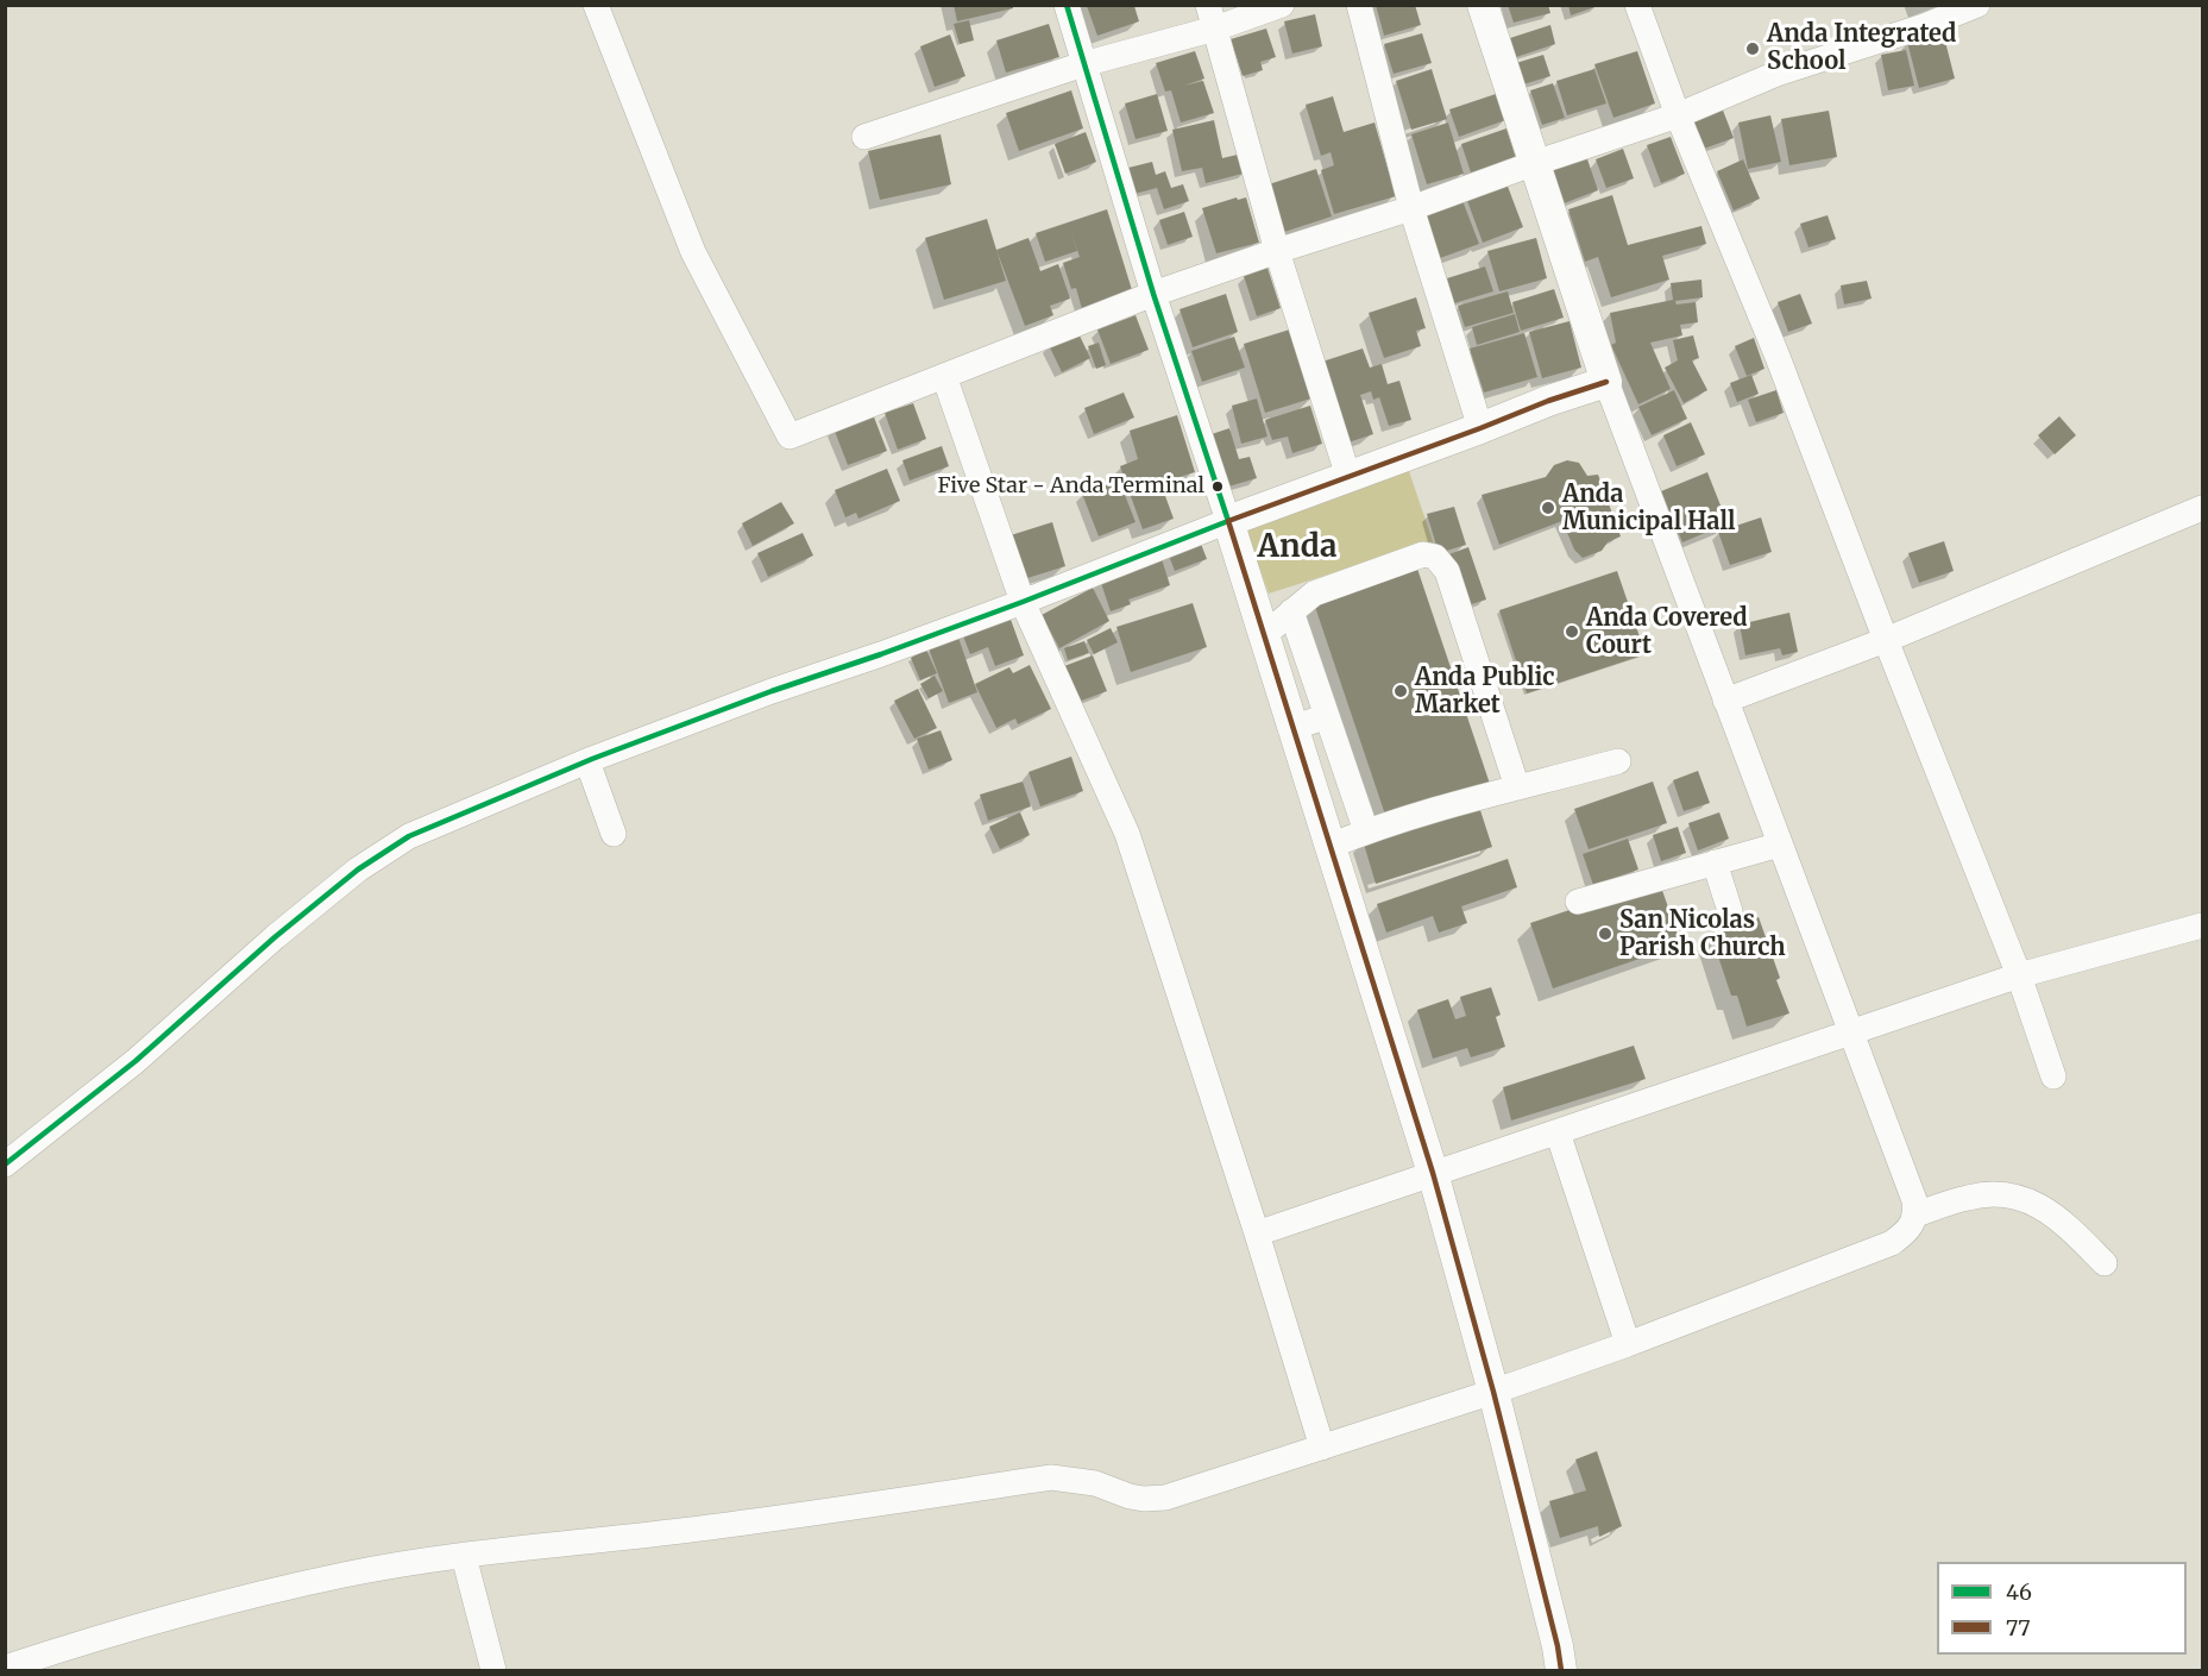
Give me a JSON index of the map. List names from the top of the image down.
{
  "districts": ["Anda"],
  "places": [
    "Anda Integrated School",
    "Five Star - Anda Terminal",
    "Anda Municipal Hall",
    "Anda Covered Court",
    "Anda Public Market",
    "San Nicolas Parish Church"
  ],
  "lines": ["transit line 46", "transit line 77"],
  "legend": ["46", "77"]
}
